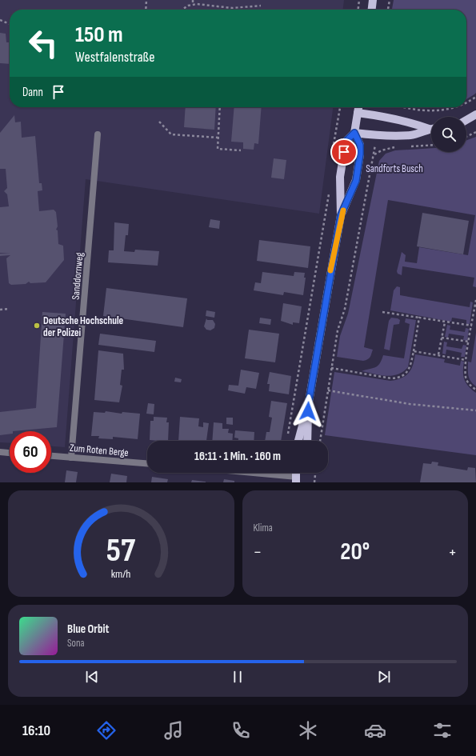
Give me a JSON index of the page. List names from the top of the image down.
{
  "streets": {
    "street": ["Sanddornweg", "Zum Roten Berge"]
  },
  "crossings": [
    ["Sanddornweg", "Zum Roten Berge"]
  ],
  "parks": ["Sandforts Busch"],
  "places": ["Deutsche Hochschule der Polizei"],
  "page": {
    "turn": ["150 m", "Westfalenstraße"],
    "then": "Dann",
    "limit": "60",
    "trip": "16:11 · 1 Min. · 160 m",
    "tile": "Klima",
    "heat": ["−", "20°", "+"],
    "song": ["Blue Orbit", "Sona"],
    "tabs": "16:10",
    "gauge": ["57", "km/h"]
  }
}
